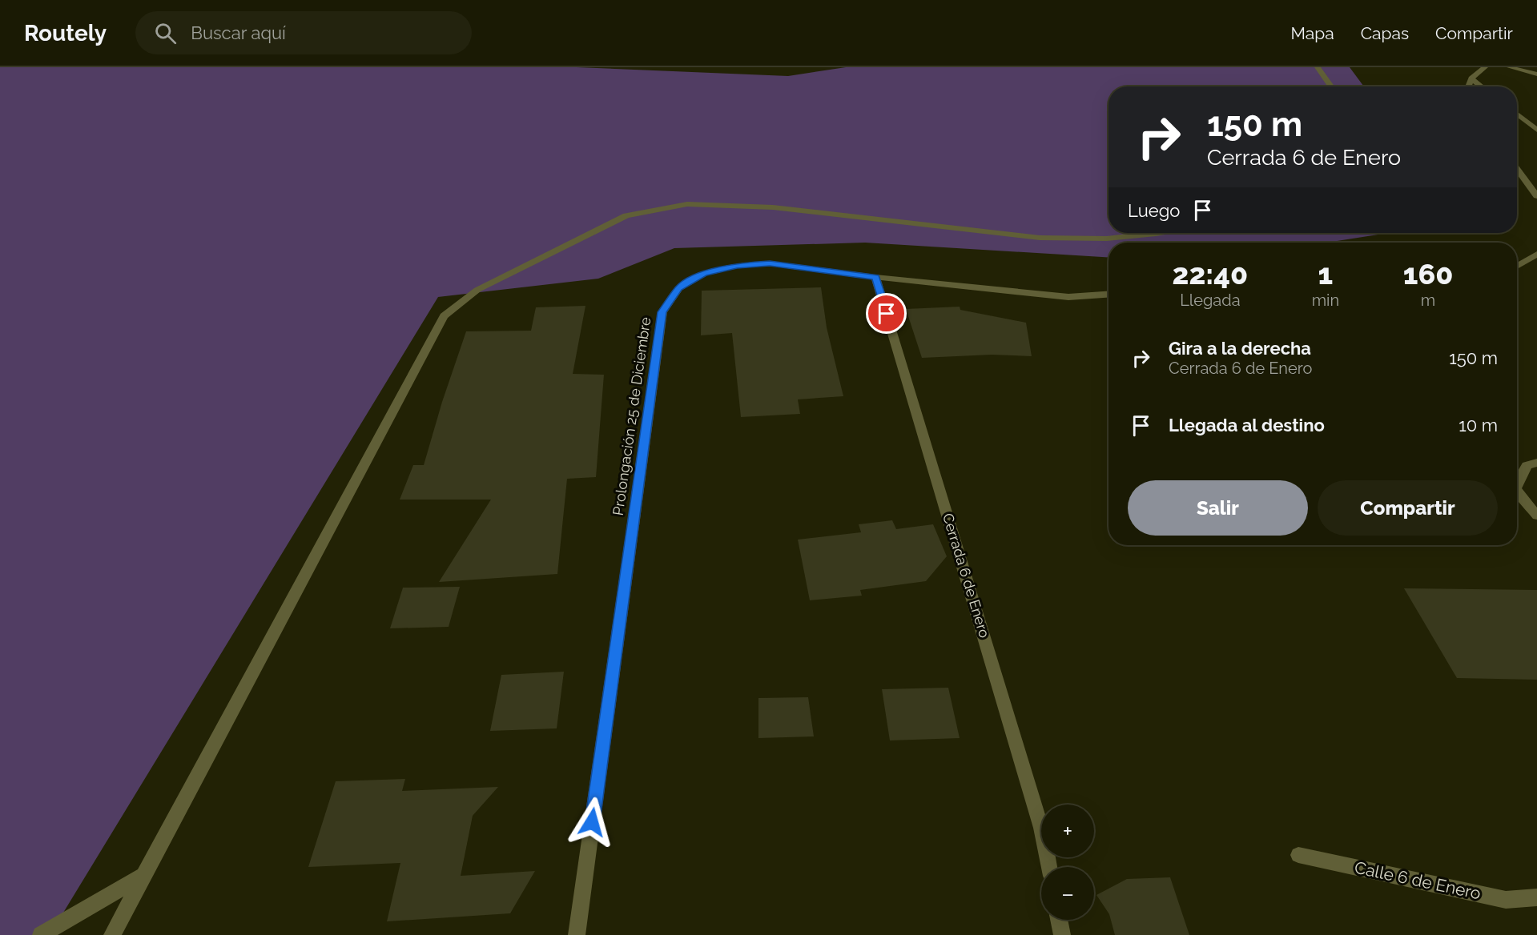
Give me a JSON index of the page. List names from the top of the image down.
{
  "streets": {
    "street": ["Prolongación 25 de Diciembre", "Cerrada 6 de Enero", "Calle 6 de Enero"]
  },
  "crossings": [
    ["Prolongación 25 de Diciembre", "Cerrada 6 de Enero"]
  ],
  "page": {
    "header": "Routely",
    "search": "Buscar aquí",
    "nav": ["Mapa", "Capas", "Compartir"],
    "turn": ["150 m", "Cerrada 6 de Enero"],
    "then": "Luego",
    "eta": [
      "22:40",
      "Llegada",
      "1",
      "min",
      "160",
      "m"
    ],
    "list": [
      {
        "name": "Gira a la derecha",
        "note": "Cerrada 6 de Enero",
        "value": "150 m"
      },
      {
        "name": "Llegada al destino",
        "value": "10 m"
      }
    ],
    "buttons": ["Salir", "Compartir"],
    "map_buttons": ["+", "−"]
  }
}
